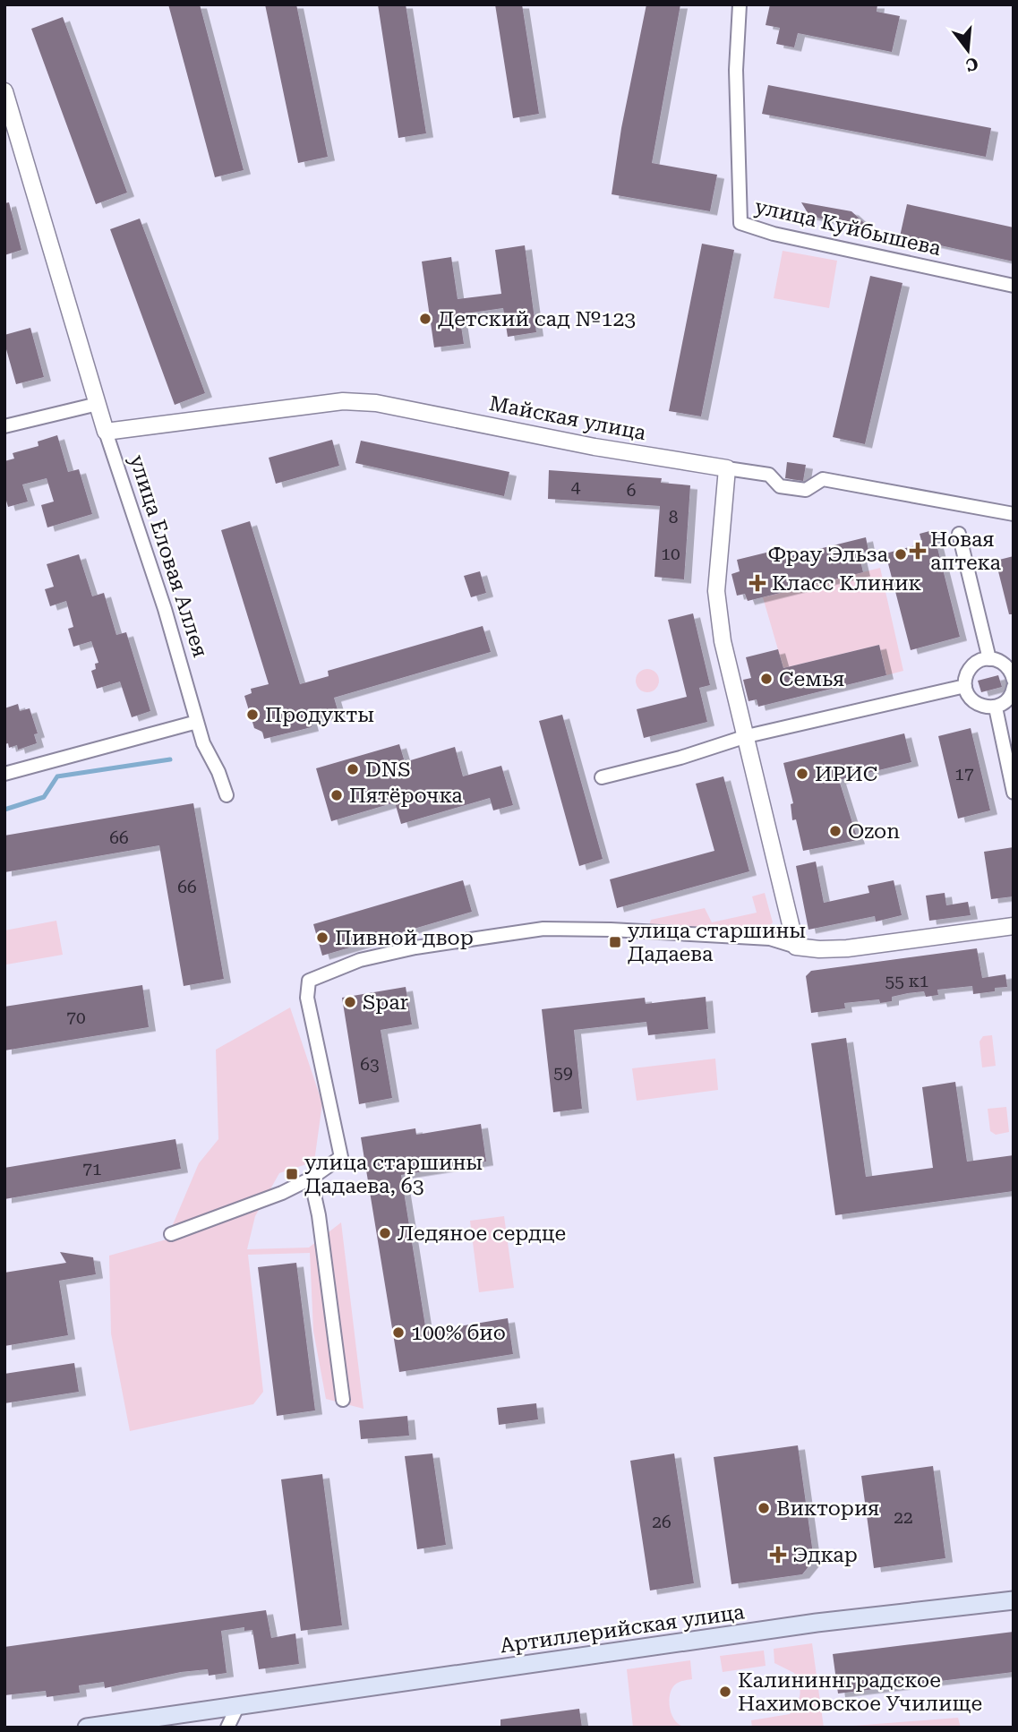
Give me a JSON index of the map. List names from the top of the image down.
{
  "streets": {
    "main road": ["Артиллерийская улица"],
    "street": ["улица Куйбышева", "Майская улица", "улица Еловая Аллея"]
  },
  "crossings": [
    ["Майская улица", "улица Еловая Аллея"]
  ],
  "places": {
    "other": [
      "Детский сад №123",
      "Фрау Эльза",
      "Семья",
      "Продукты",
      "DNS",
      "ИРИС",
      "Пятёрочка",
      "Ozon",
      "Пивной двор",
      "Spar",
      "Ледяное сердце",
      "100% био",
      "Виктория",
      "Калининнградское Нахимовское Училище"
    ],
    "health": ["Новая аптека", "Класс Клиник", "Эдкар"],
    "transit": ["улица старшины Дадаева", "улица старшины Дадаева, 63"]
  },
  "house_numbers": [
    "4",
    "6",
    "8",
    "10",
    "17",
    "66",
    "66",
    "55 к1",
    "70",
    "63",
    "59",
    "71",
    "22",
    "26"
  ],
  "north": "bottom"
}
